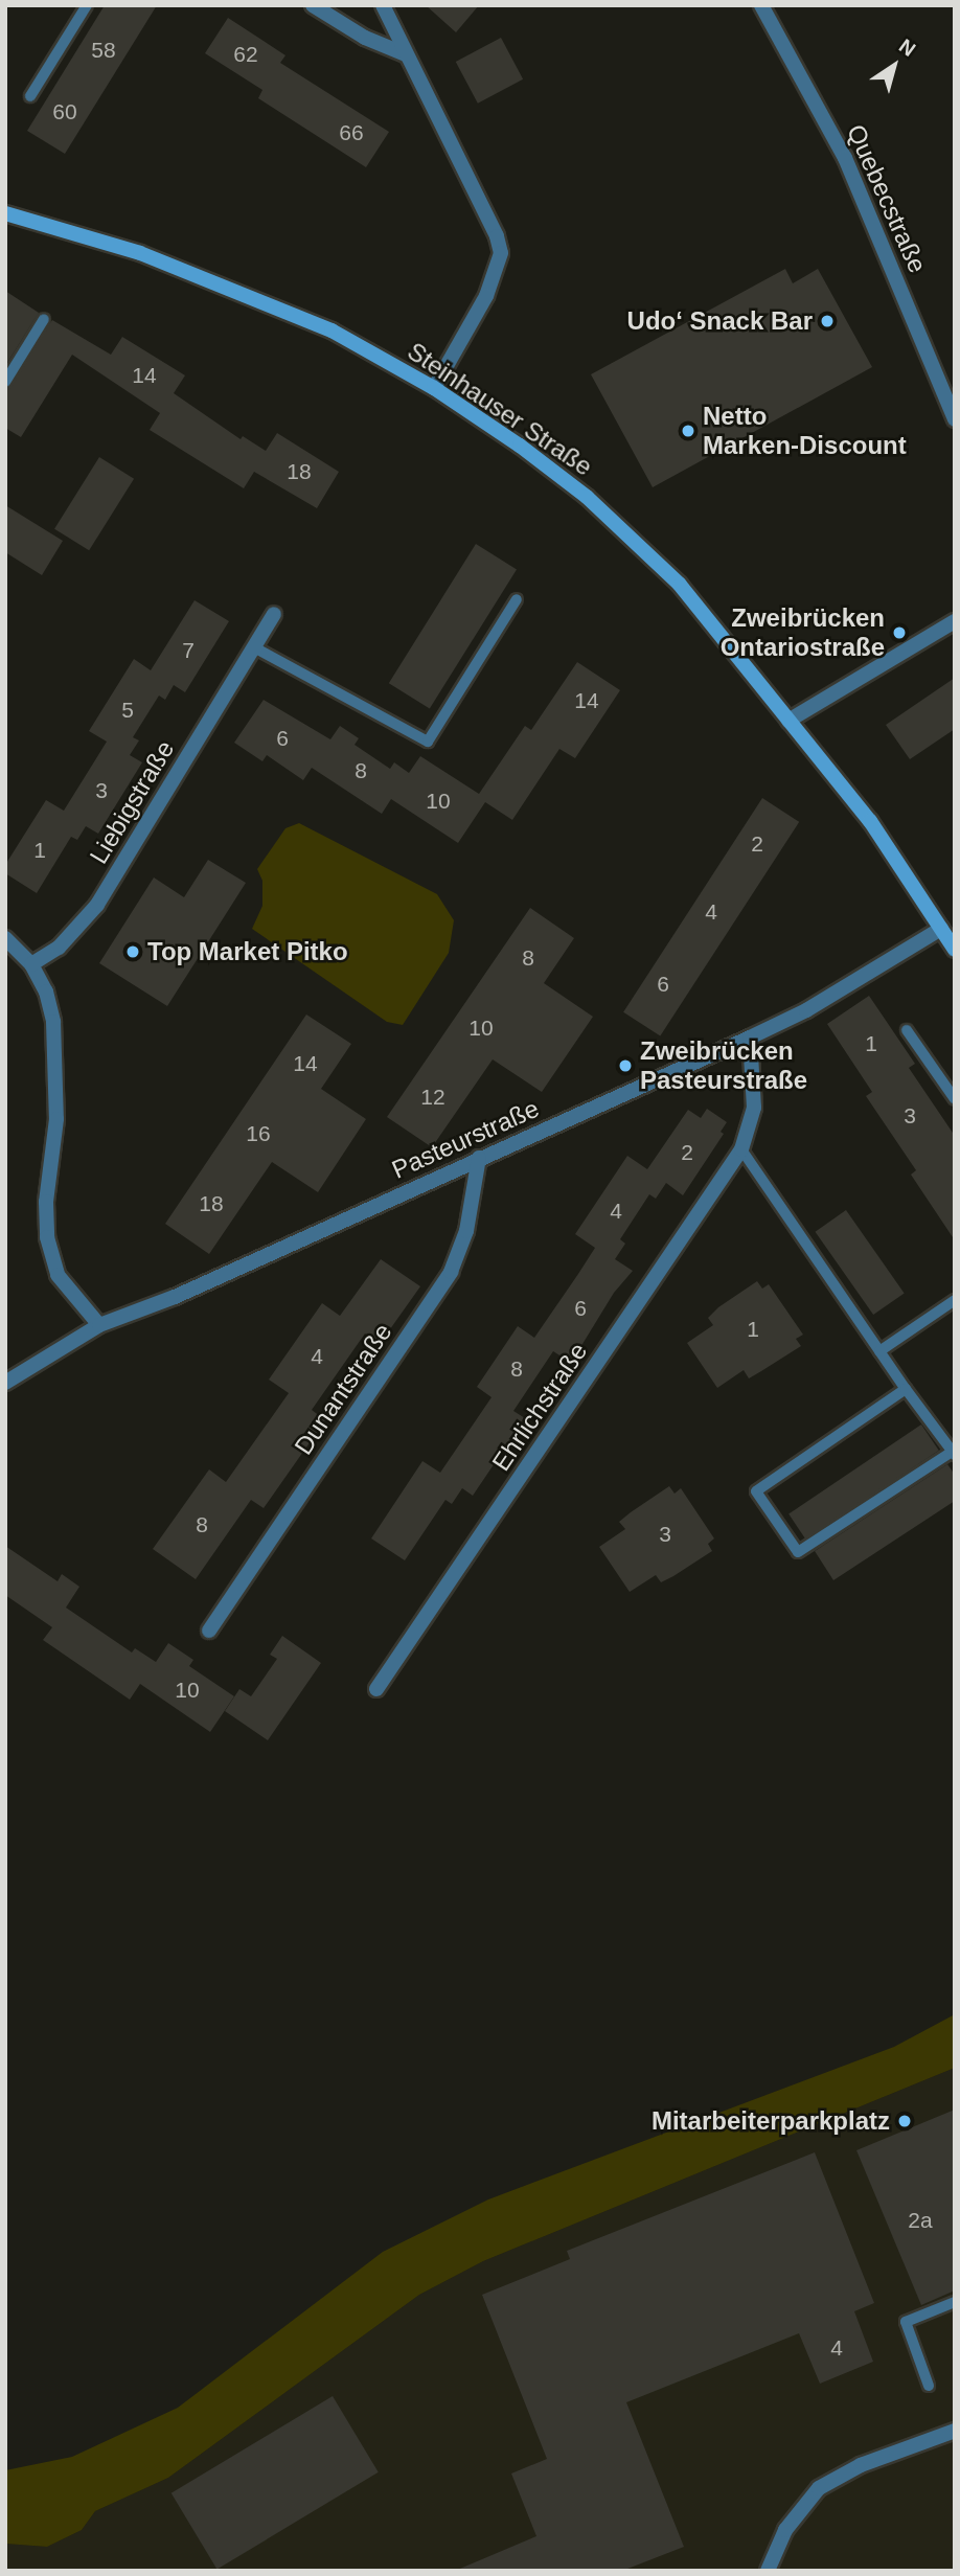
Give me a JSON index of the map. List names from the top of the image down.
{
  "streets": {
    "main road": ["Steinhauser Straße"],
    "street": [
      "Quebecstraße",
      "Liebigstraße",
      "Pasteurstraße",
      "Dunantstraße",
      "Ehrlichstraße"
    ]
  },
  "crossings": [
    ["Steinhauser Straße", "Pasteurstraße"],
    ["Pasteurstraße", "Dunantstraße"],
    ["Pasteurstraße", "Ehrlichstraße"]
  ],
  "places": [
    "Udo‘ Snack Bar",
    "Netto Marken-Discount",
    "Zweibrücken Ontariostraße",
    "Top Market Pitko",
    "Zweibrücken Pasteurstraße",
    "Mitarbeiterparkplatz"
  ],
  "house_numbers": [
    "58",
    "62",
    "60",
    "66",
    "14",
    "18",
    "7",
    "14",
    "5",
    "6",
    "8",
    "3",
    "10",
    "2",
    "1",
    "4",
    "8",
    "6",
    "10",
    "1",
    "14",
    "12",
    "3",
    "16",
    "2",
    "18",
    "4",
    "6",
    "1",
    "4",
    "8",
    "8",
    "3",
    "10",
    "2a",
    "4"
  ],
  "north": "top right"
}
